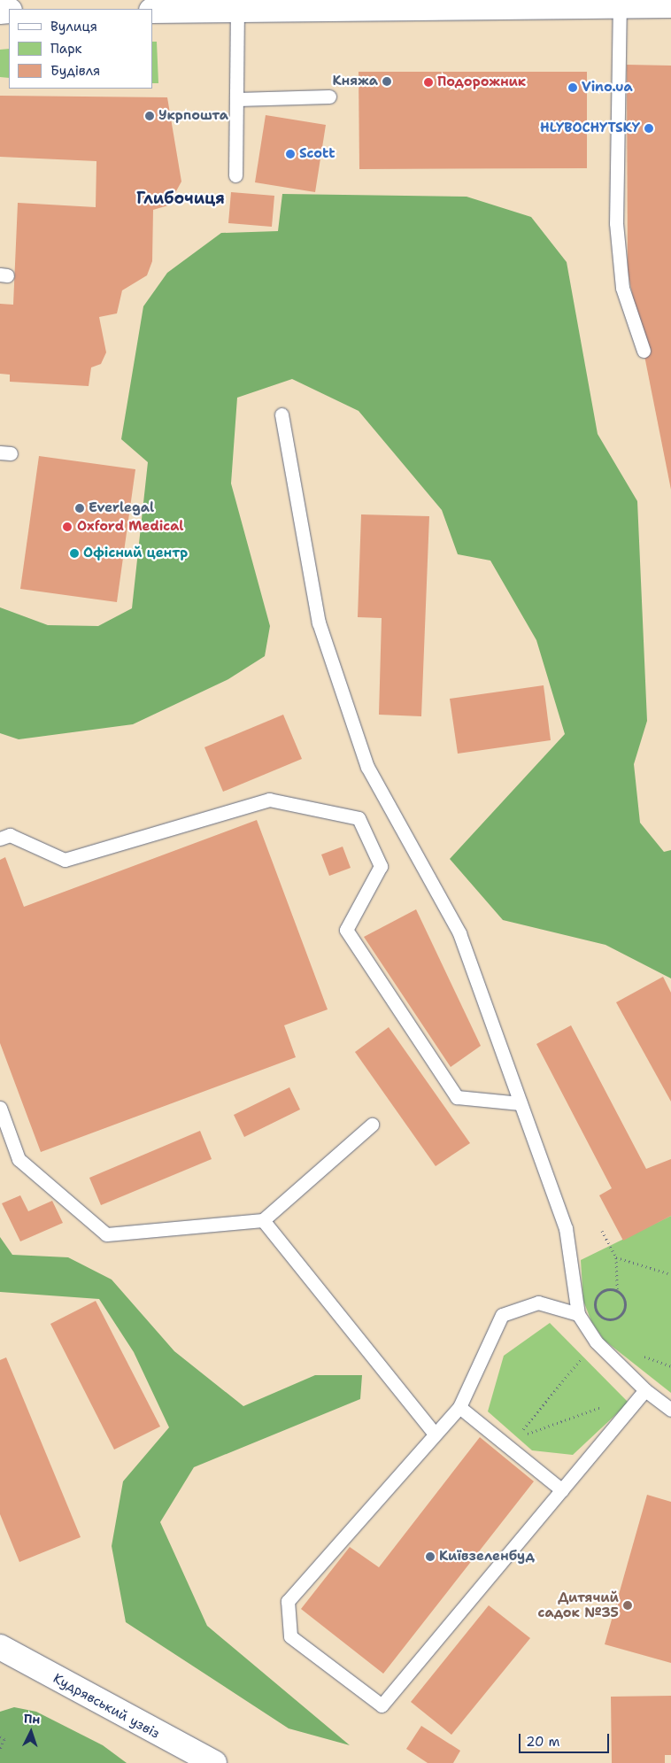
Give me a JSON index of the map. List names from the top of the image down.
{
  "streets": {
    "main road": ["Кудрявський узвіз"]
  },
  "districts": ["Глибочиця"],
  "places": [
    "Княжа",
    "Подорожник",
    "Vino.ua",
    "Укрпошта",
    "HLYBOCHYTSKY",
    "Scott",
    "Everlegal",
    "Oxford Medical",
    "Офісний центр",
    "Київзеленбуд",
    "Дитячий садок №35"
  ],
  "legend": ["Вулиця", "Парк", "Будівля"],
  "scale_bar": "20 m",
  "north": "top"
}
